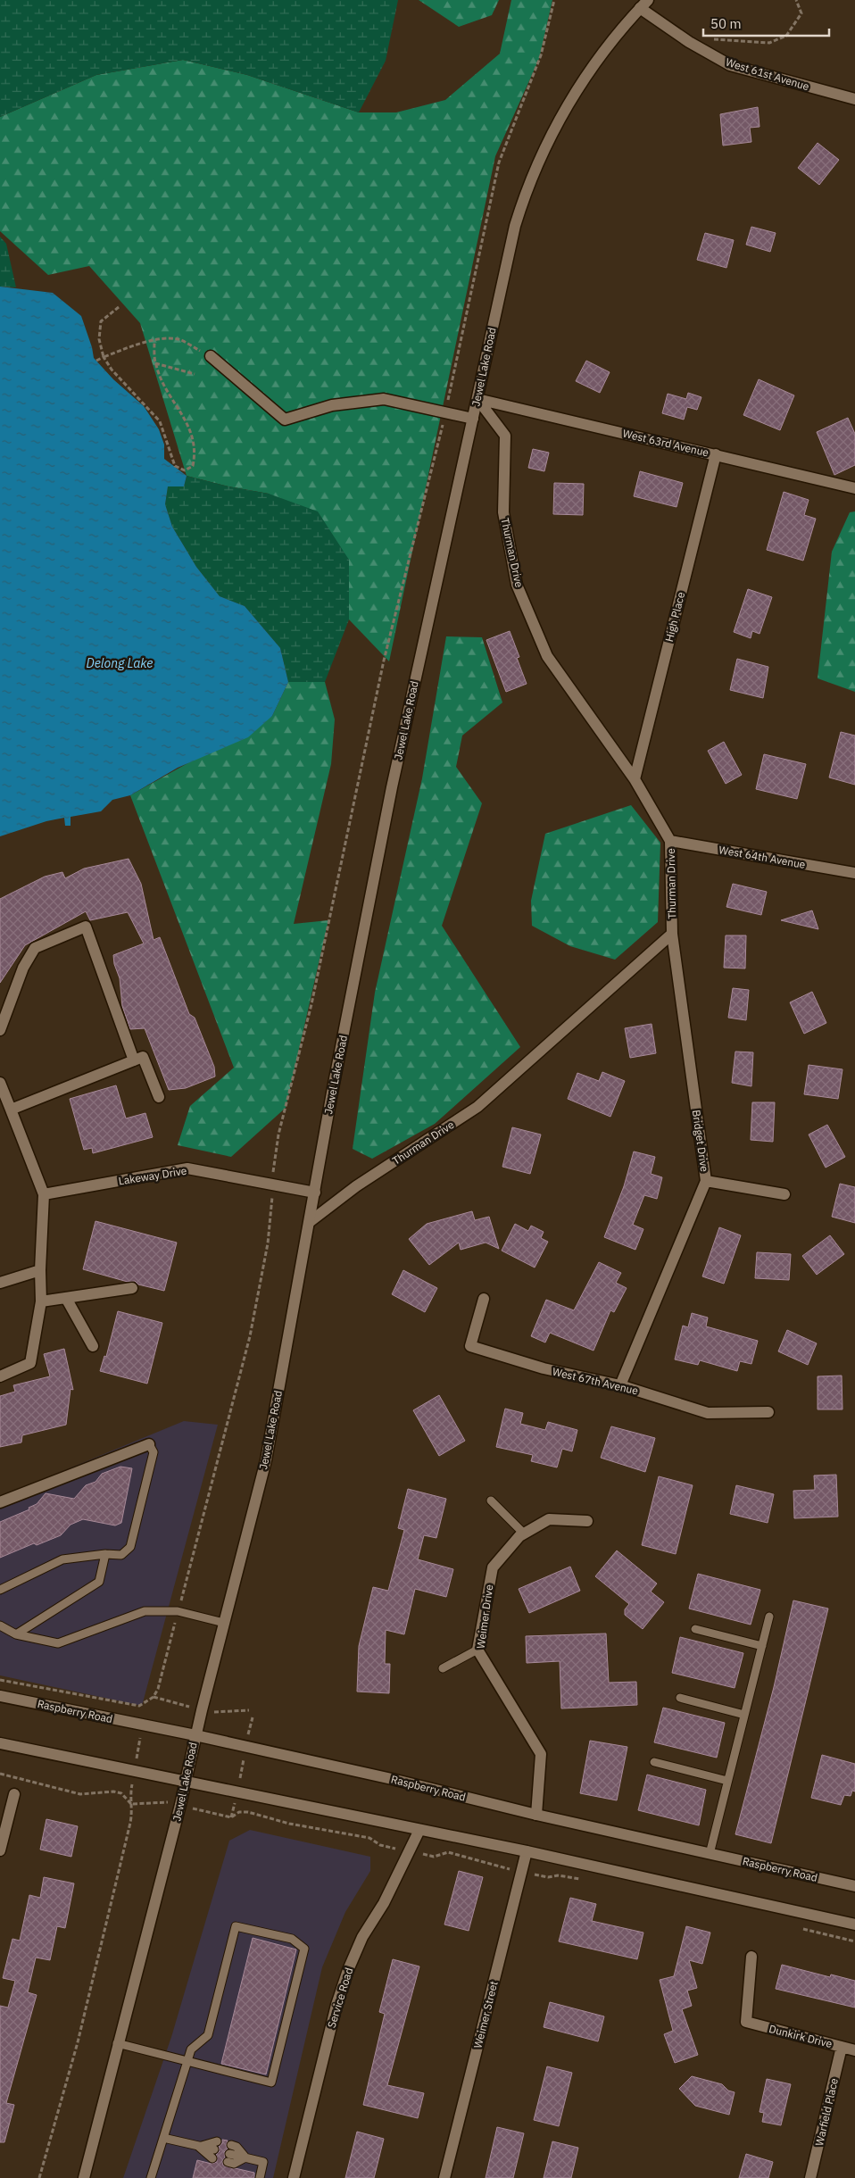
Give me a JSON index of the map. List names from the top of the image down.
{
  "streets": {
    "street": [
      "West 61st Avenue",
      "Jewel Lake Road",
      "West 63rd Avenue",
      "Thurman Drive",
      "High Place",
      "West 64th Avenue",
      "Bridget Drive",
      "Lakeway Drive",
      "West 67th Avenue",
      "Weimer Drive",
      "Raspberry Road",
      "Service Road",
      "Weimer Street",
      "Dunkirk Drive",
      "Warfield Place"
    ]
  },
  "crossings": [
    ["West 61st Avenue", "Jewel Lake Road"],
    ["Jewel Lake Road", "West 63rd Avenue"],
    ["Jewel Lake Road", "Thurman Drive"],
    ["Jewel Lake Road", "Lakeway Drive"],
    ["Jewel Lake Road", "Raspberry Road"],
    ["West 63rd Avenue", "Thurman Drive"],
    ["West 63rd Avenue", "High Place"],
    ["Thurman Drive", "High Place"],
    ["Thurman Drive", "West 64th Avenue"],
    ["Thurman Drive", "Bridget Drive"],
    ["Bridget Drive", "West 67th Avenue"],
    ["Weimer Drive", "Raspberry Road"],
    ["Dunkirk Drive", "Warfield Place"]
  ],
  "water": ["Delong Lake"],
  "scale_bar": "50 m"
}
